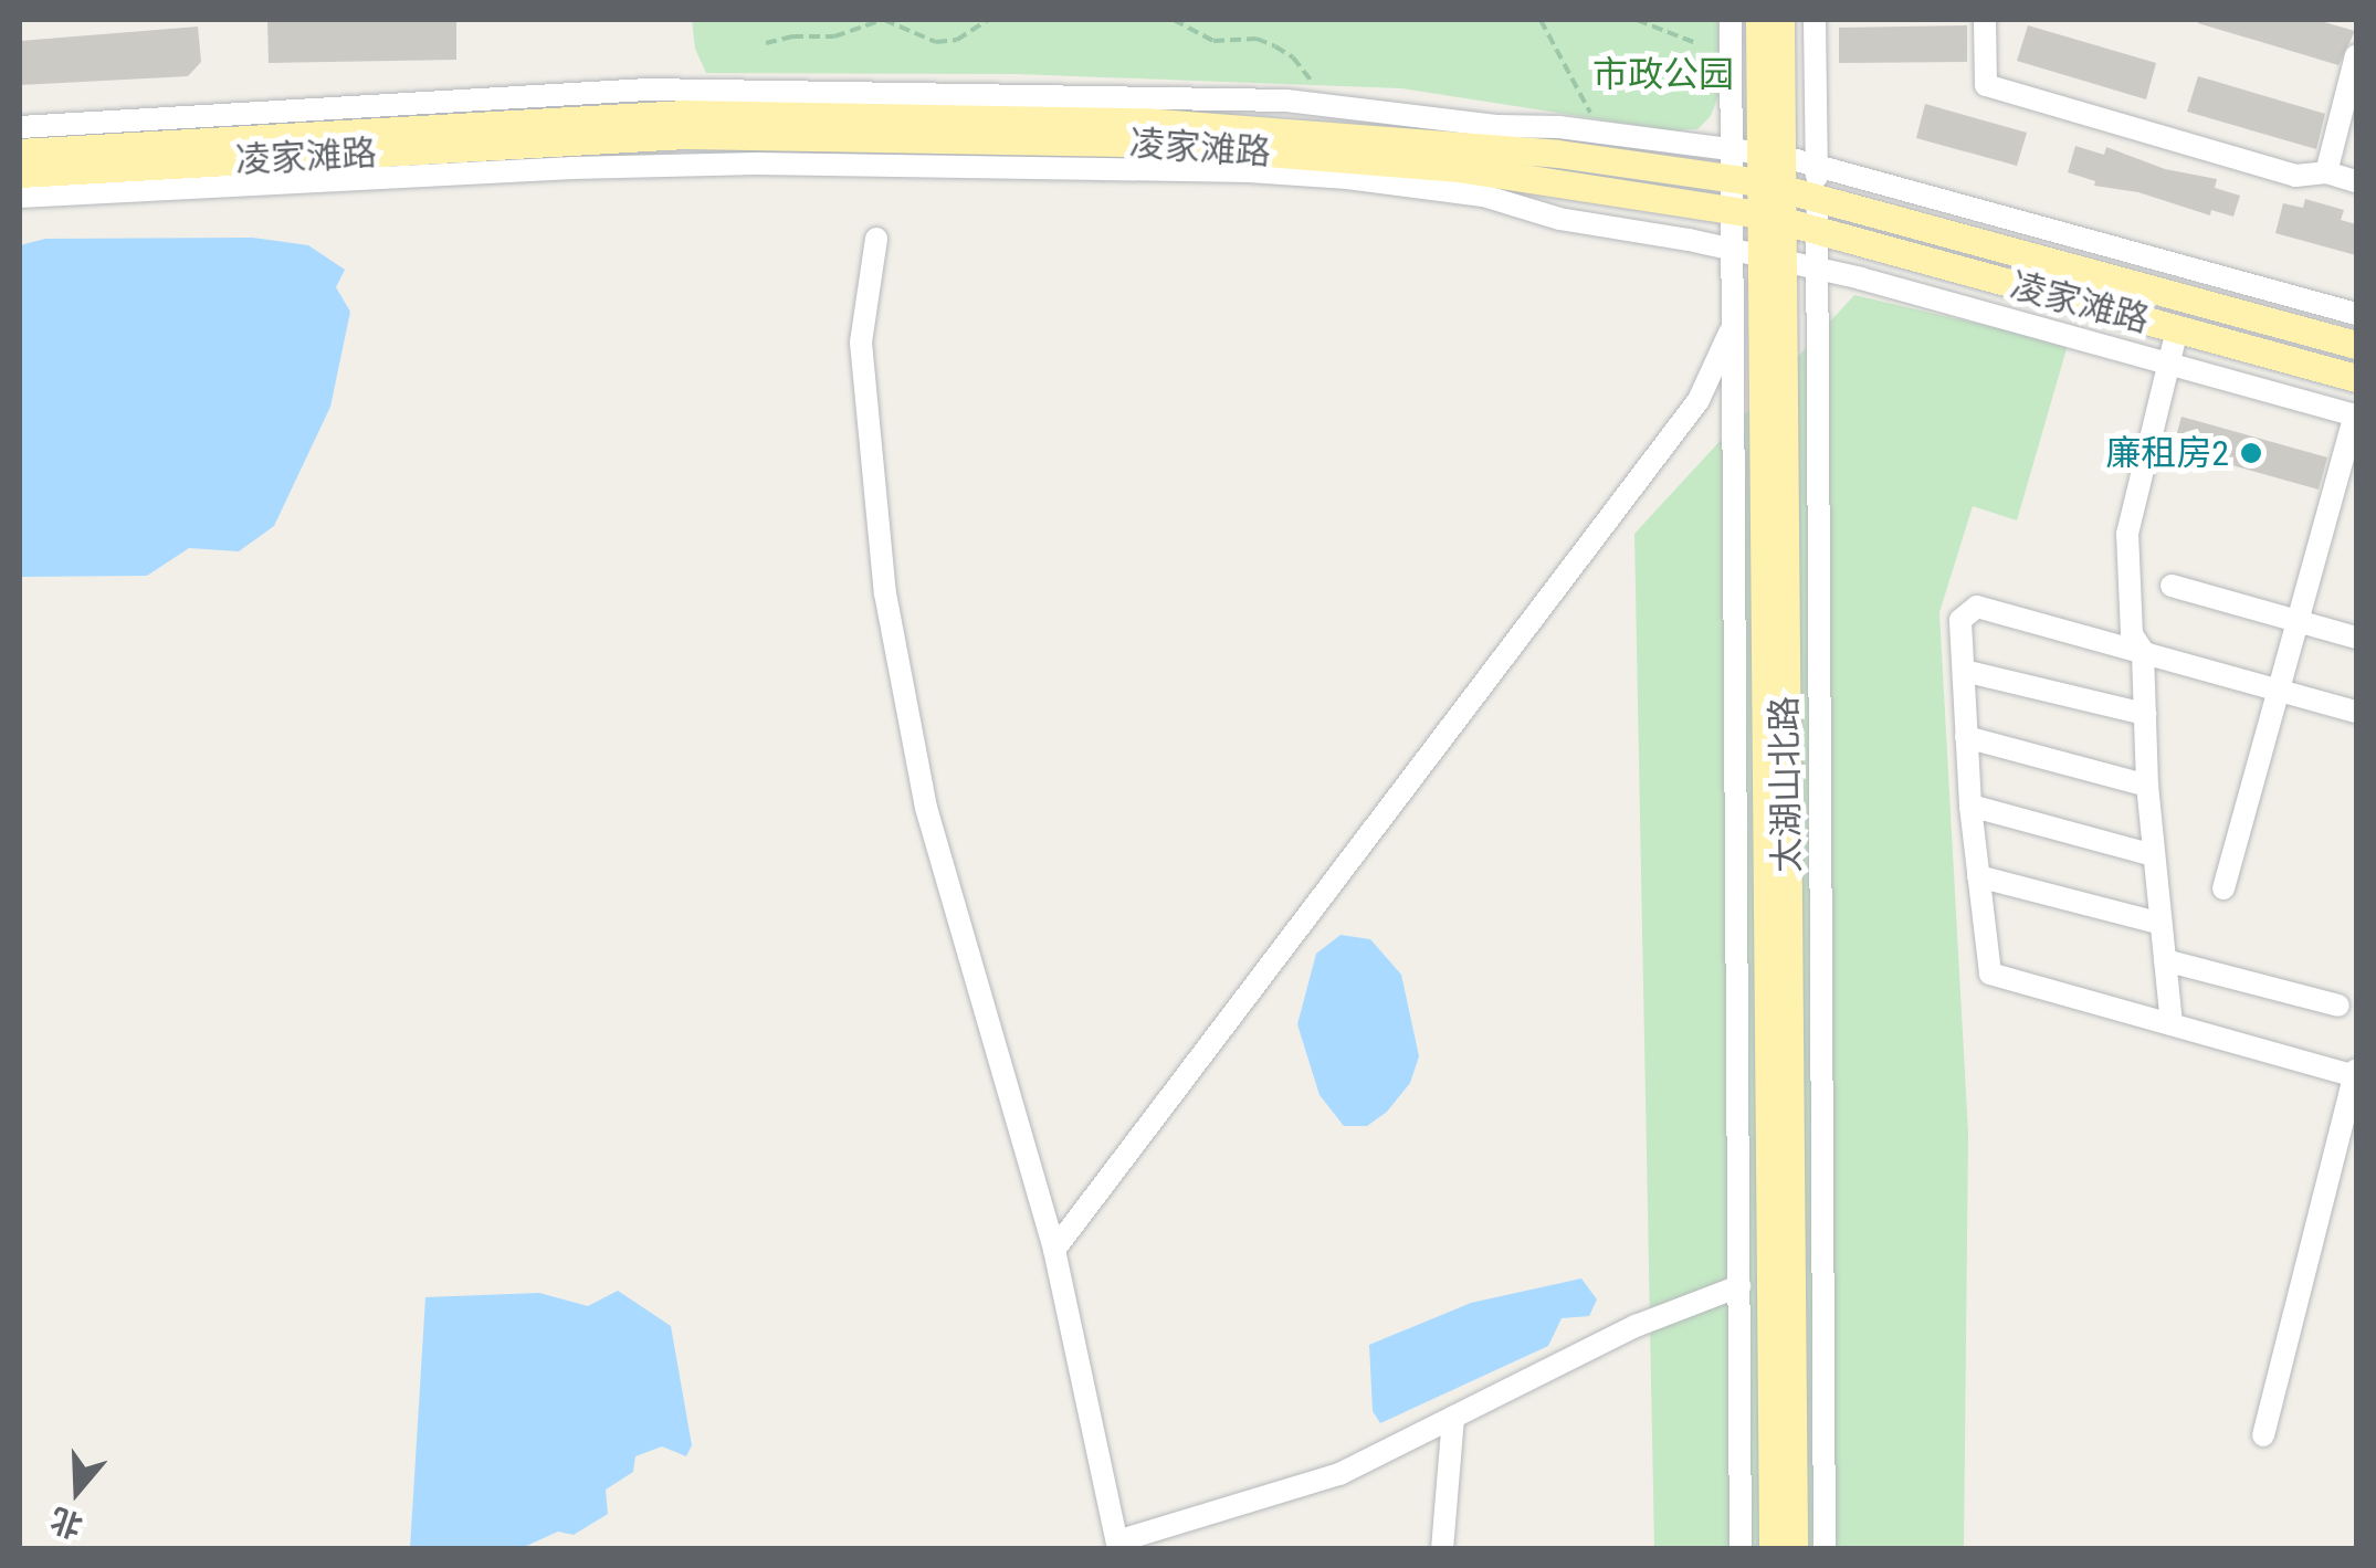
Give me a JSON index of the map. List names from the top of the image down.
{
  "streets": {
    "main road": ["凌家滩路", "太湖山北路"]
  },
  "crossings": [
    ["凌家滩路", "太湖山北路"]
  ],
  "parks": ["市政公园"],
  "places": ["廉租房2"],
  "north": "bottom"
}
